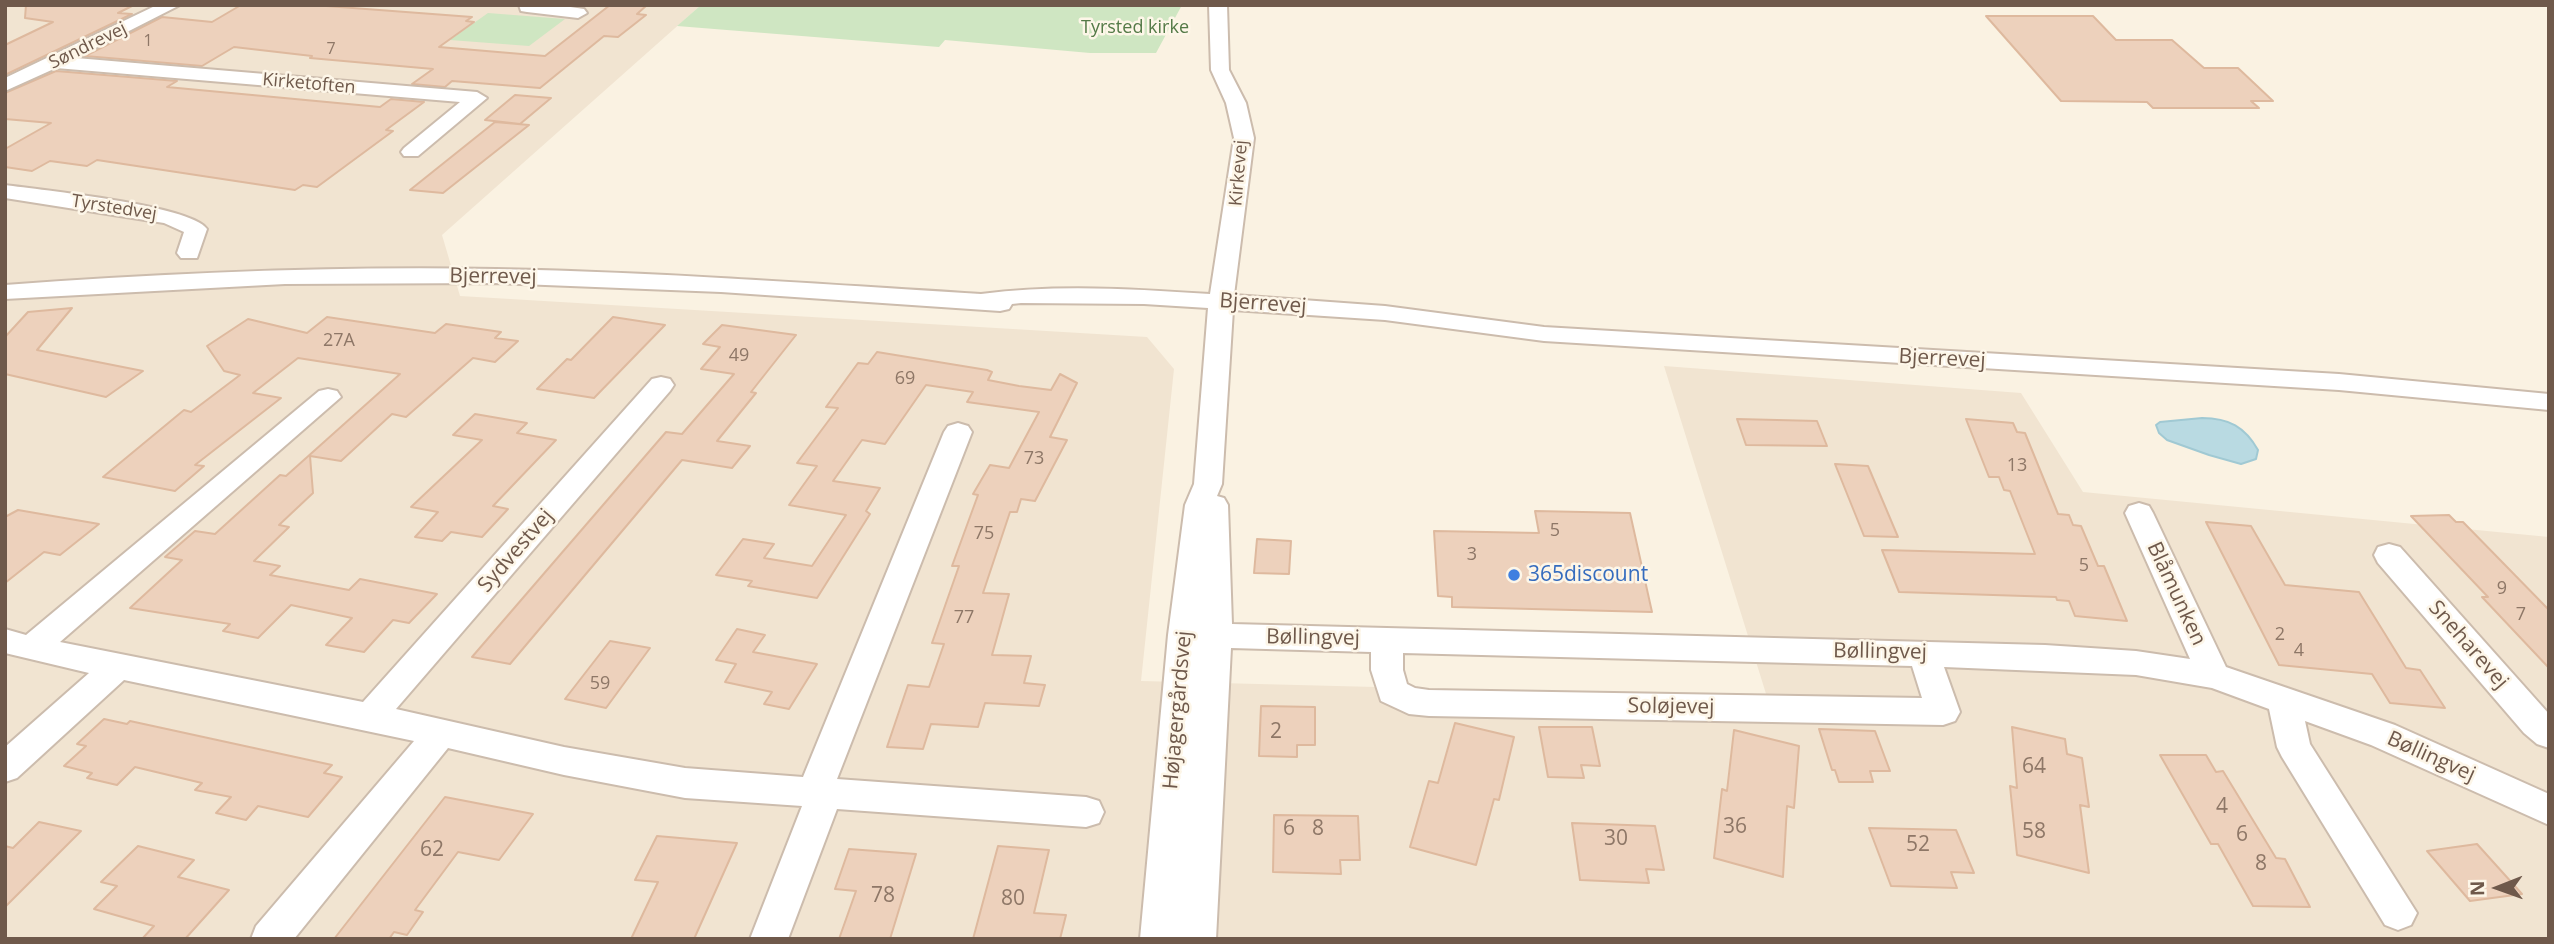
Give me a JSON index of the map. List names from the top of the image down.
{
  "streets": {
    "street": [
      "Søndrevej",
      "Kirketoften",
      "Kirkevej",
      "Tyrstedvej",
      "Bjerrevej",
      "Sydvestvej",
      "Blåmunken",
      "Bøllingvej",
      "Sneharevej",
      "Soløjevej",
      "Højagergårdsvej"
    ]
  },
  "crossings": [
    ["Søndrevej", "Kirketoften"],
    ["Kirkevej", "Bjerrevej"],
    ["Kirkevej", "Højagergårdsvej"],
    ["Bjerrevej", "Højagergårdsvej"],
    ["Blåmunken", "Bøllingvej"],
    ["Bøllingvej", "Soløjevej"],
    ["Bøllingvej", "Højagergårdsvej"]
  ],
  "parks": ["Tyrsted kirke"],
  "places": ["365discount"],
  "house_numbers": [
    "1",
    "7",
    "27A",
    "49",
    "69",
    "73",
    "13",
    "5",
    "75",
    "3",
    "5",
    "9",
    "7",
    "77",
    "2",
    "4",
    "59",
    "2",
    "64",
    "4",
    "36",
    "6",
    "8",
    "58",
    "6",
    "30",
    "52",
    "62",
    "8",
    "78",
    "80"
  ],
  "north": "left"
}
